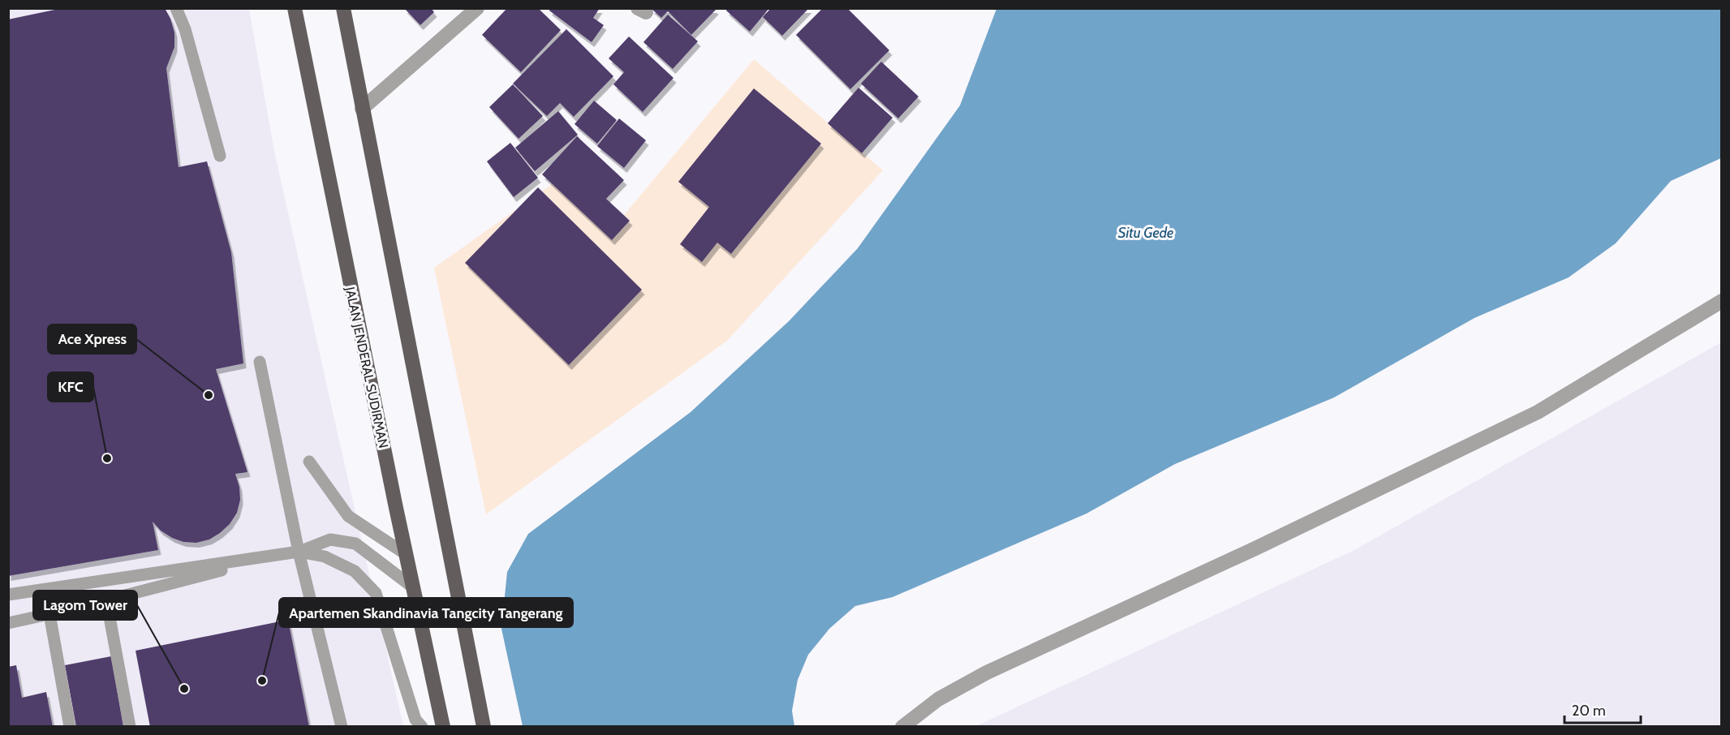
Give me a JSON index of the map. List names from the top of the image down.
{
  "streets": {
    "main road": ["JALAN JENDERAL SUDIRMAN"]
  },
  "water": ["Situ Gede"],
  "places": [
    "Ace Xpress",
    "KFC",
    "Apartemen Skandinavia Tangcity Tangerang",
    "Lagom Tower"
  ],
  "scale_bar": "20 m"
}
